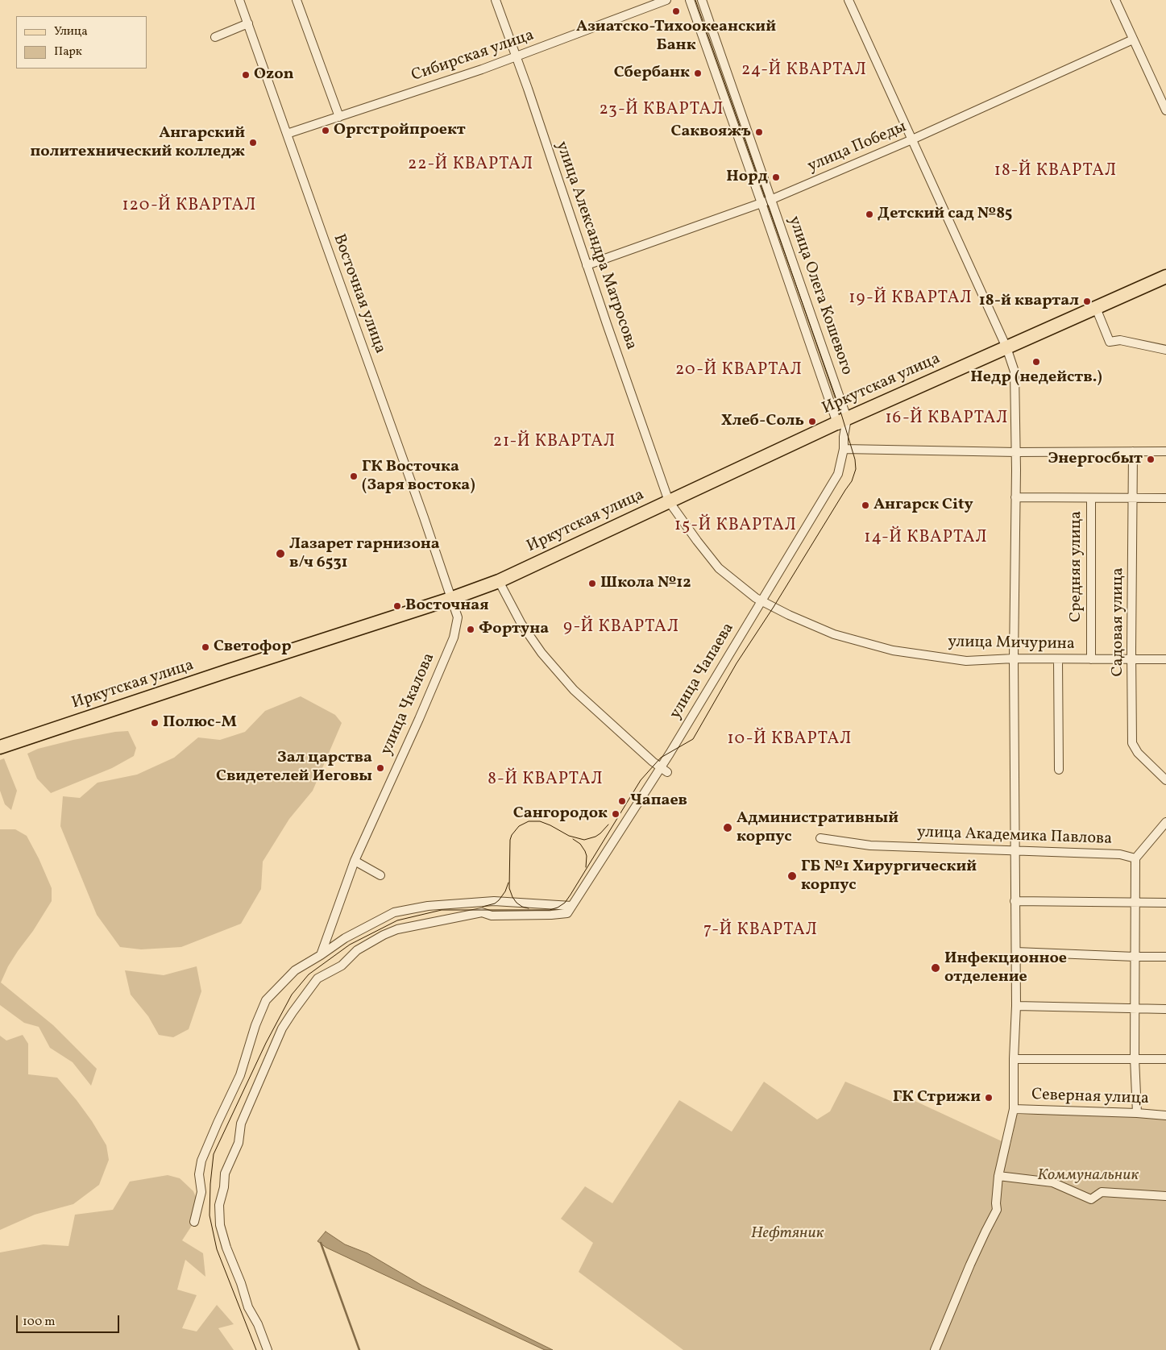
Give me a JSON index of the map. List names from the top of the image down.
{
  "streets": {
    "main road": ["Иркутская улица"],
    "street": [
      "Сибирская улица",
      "улица Победы",
      "улица Александра Матросова",
      "Восточная улица",
      "улица Олега Кошевого",
      "Средняя улица",
      "Садовая улица",
      "улица Мичурина",
      "улица Чапаева",
      "улица Чкалова",
      "улица Академика Павлова",
      "Северная улица"
    ]
  },
  "crossings": [
    ["Сибирская улица", "улица Александра Матросова"],
    ["Сибирская улица", "Восточная улица"],
    ["улица Победы", "улица Александра Матросова"],
    ["улица Победы", "улица Олега Кошевого"],
    ["улица Александра Матросова", "Иркутская улица"],
    ["улица Александра Матросова", "улица Мичурина"],
    ["Восточная улица", "Иркутская улица"],
    ["Восточная улица", "улица Чкалова"],
    ["улица Олега Кошевого", "Иркутская улица"],
    ["улица Олега Кошевого", "улица Чапаева"],
    ["Иркутская улица", "улица Мичурина"],
    ["Иркутская улица", "улица Чкалова"],
    ["Средняя улица", "улица Мичурина"],
    ["Садовая улица", "улица Мичурина"],
    ["улица Мичурина", "улица Чапаева"]
  ],
  "districts": [
    "24-Й КВАРТАЛ",
    "23-Й КВАРТАЛ",
    "22-Й КВАРТАЛ",
    "18-Й КВАРТАЛ",
    "120-Й КВАРТАЛ",
    "19-Й КВАРТАЛ",
    "20-Й КВАРТАЛ",
    "16-Й КВАРТАЛ",
    "21-Й КВАРТАЛ",
    "15-Й КВАРТАЛ",
    "14-Й КВАРТАЛ",
    "9-Й КВАРТАЛ",
    "10-Й КВАРТАЛ",
    "8-Й КВАРТАЛ",
    "7-Й КВАРТАЛ"
  ],
  "parks": ["Коммунальник", "Нефтяник"],
  "places": [
    "Азиатско-Тихоокеанский Банк",
    "Сбербанк",
    "Ozon",
    "Оргстройпроект",
    "Саквояжъ",
    "Ангарский политехнический колледж",
    "Норд",
    "Детский сад №85",
    "18-й квартал",
    "Недр (недейств.)",
    "Хлеб-Соль",
    "Энергосбыт",
    "ГК Восточка (Заря востока)",
    "Ангарск City",
    "Лазарет гарнизона в/ч 6531",
    "Школа №12",
    "Восточная",
    "Фортуна",
    "Светофор",
    "Полюс-М",
    "Зал царства Свидетелей Иеговы",
    "Чапаев",
    "Сангородок",
    "Административный корпус",
    "ГБ №1 Хирургический корпус",
    "Инфекционное отделение",
    "ГК Стрижи"
  ],
  "legend": ["Улица", "Парк"],
  "scale_bar": "100 m"
}
